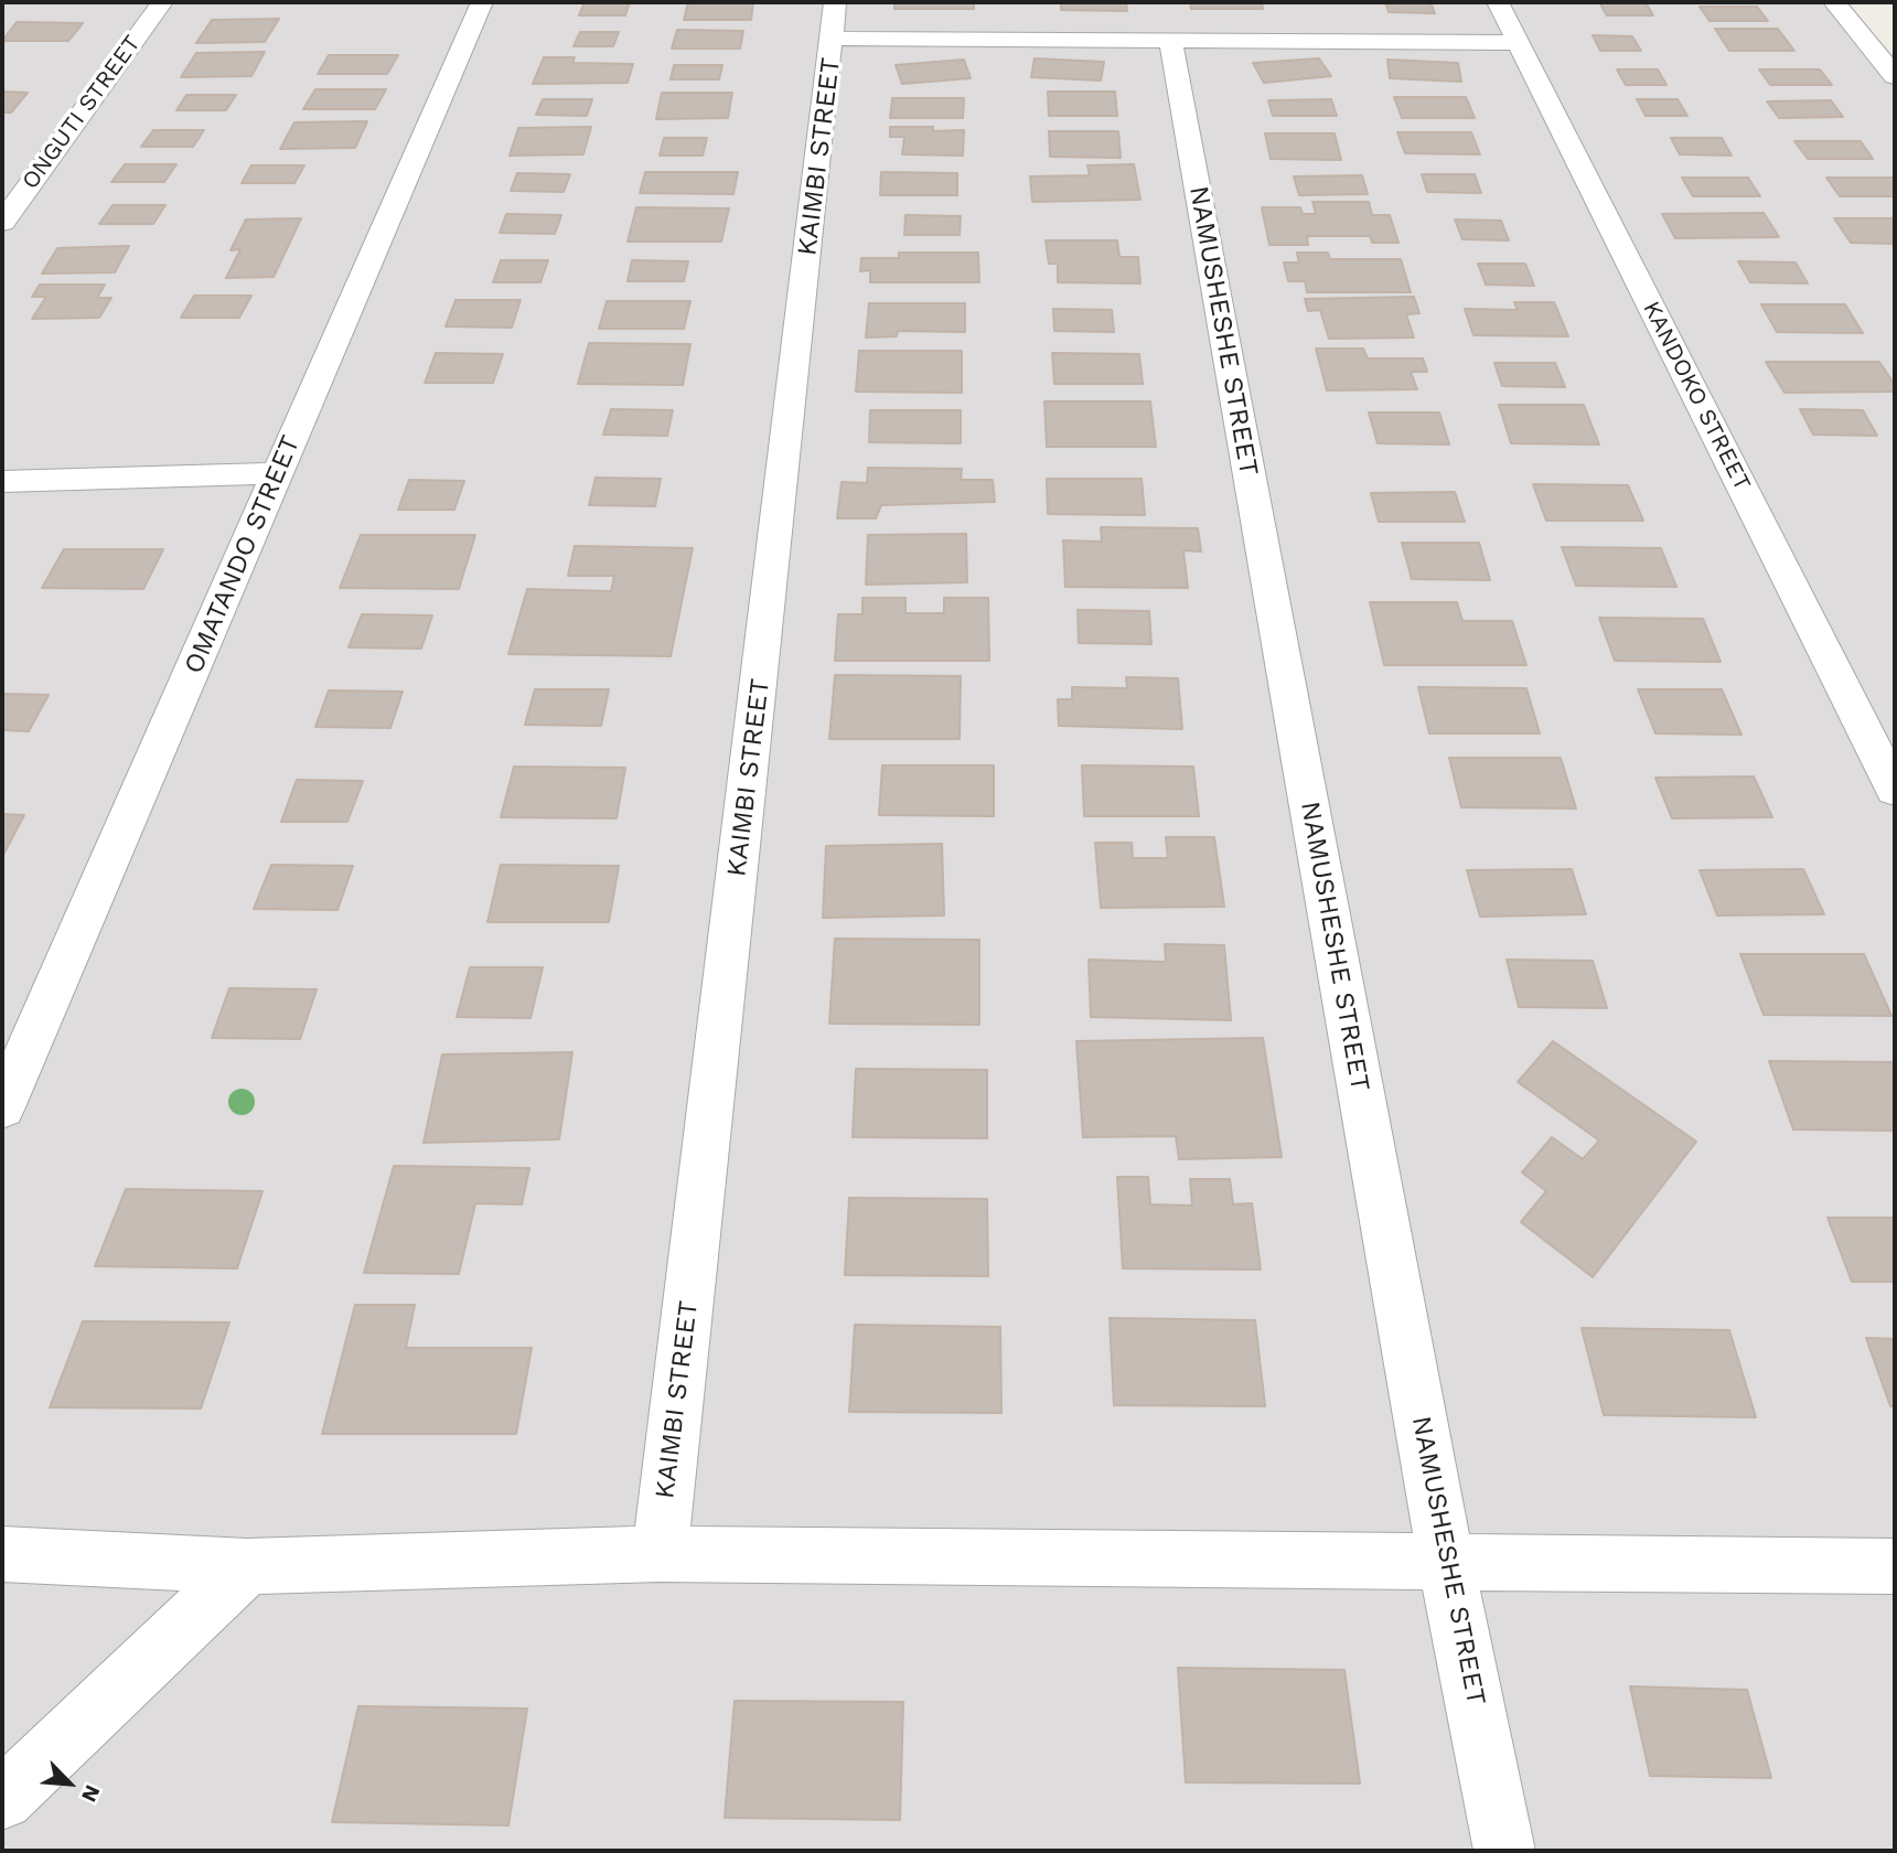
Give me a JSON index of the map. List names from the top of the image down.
{
  "streets": {
    "street": [
      "ONGUTI STREET",
      "KAIMBI STREET",
      "NAMUSHESHE STREET",
      "KANDOKO STREET",
      "OMATANDO STREET"
    ]
  },
  "north": "bottom right"
}
